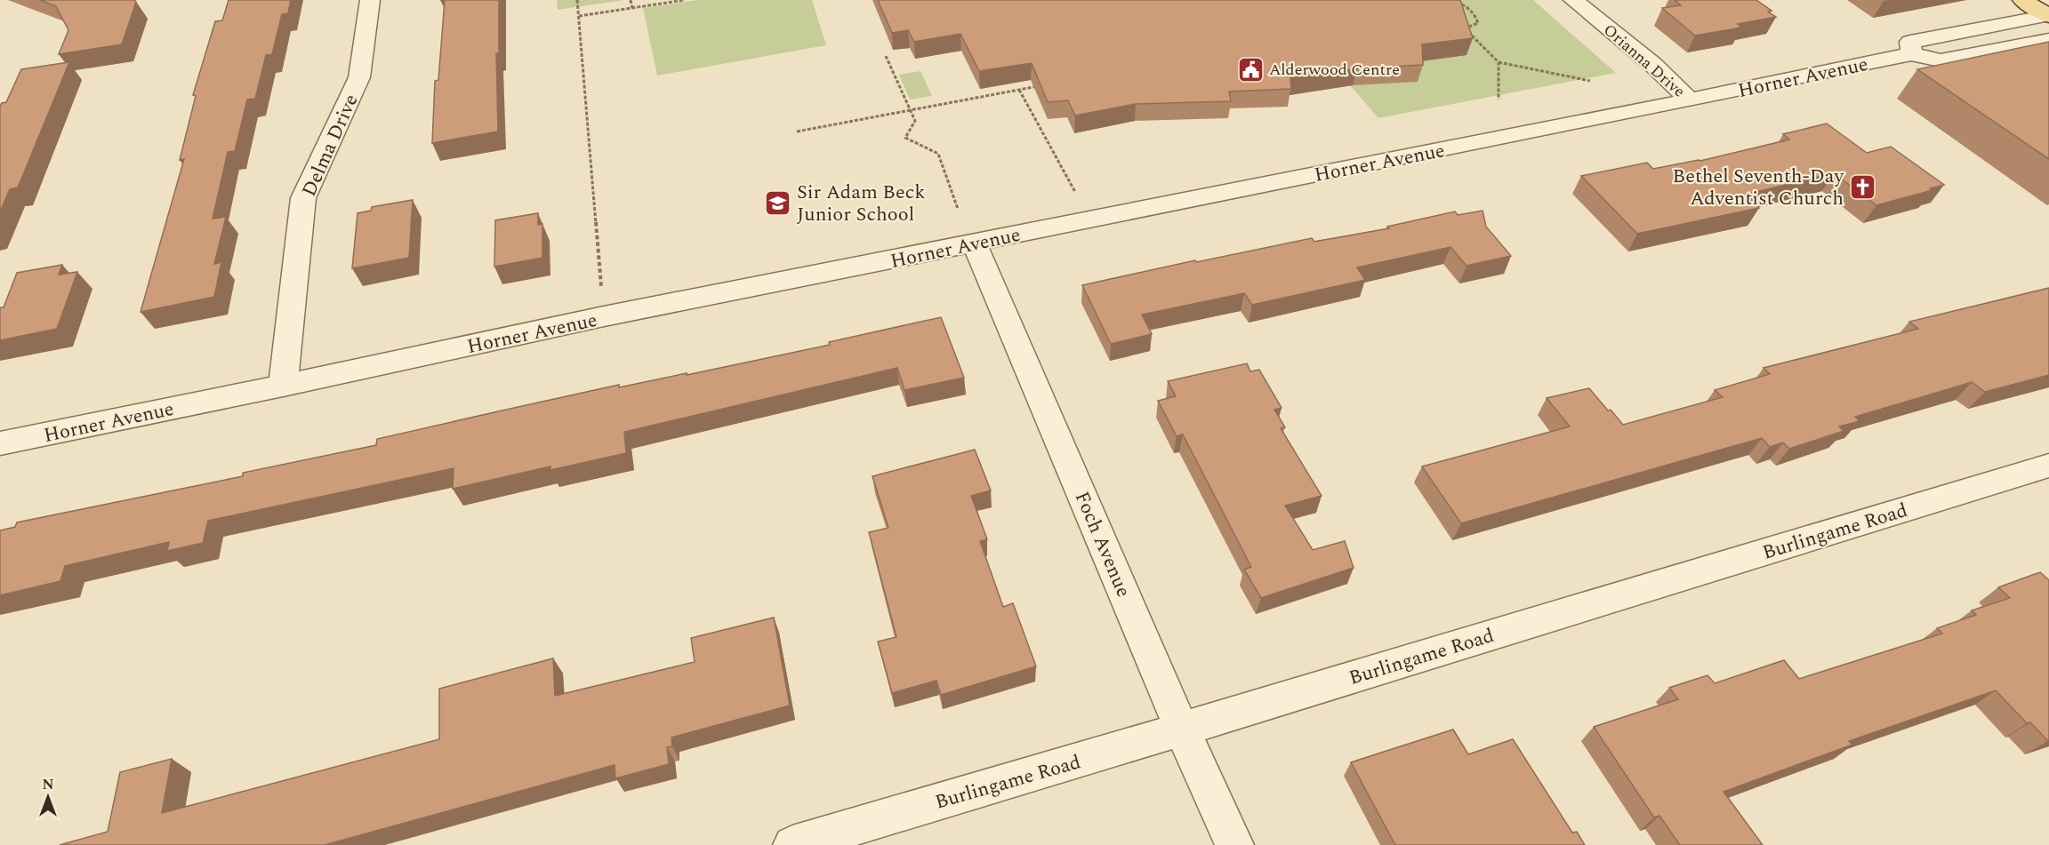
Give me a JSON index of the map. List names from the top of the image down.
{
  "streets": {
    "street": [
      "Orianna Drive",
      "Horner Avenue",
      "Delma Drive",
      "Burlingame Road",
      "Foch Avenue"
    ]
  },
  "crossings": [
    ["Orianna Drive", "Horner Avenue"],
    ["Horner Avenue", "Delma Drive"],
    ["Horner Avenue", "Foch Avenue"],
    ["Burlingame Road", "Foch Avenue"]
  ],
  "places": {
    "public building": ["Alderwood Centre"],
    "church": ["Bethel Seventh-Day Adventist Church"],
    "school or university": ["Sir Adam Beck Junior School"]
  },
  "north": "top"
}
